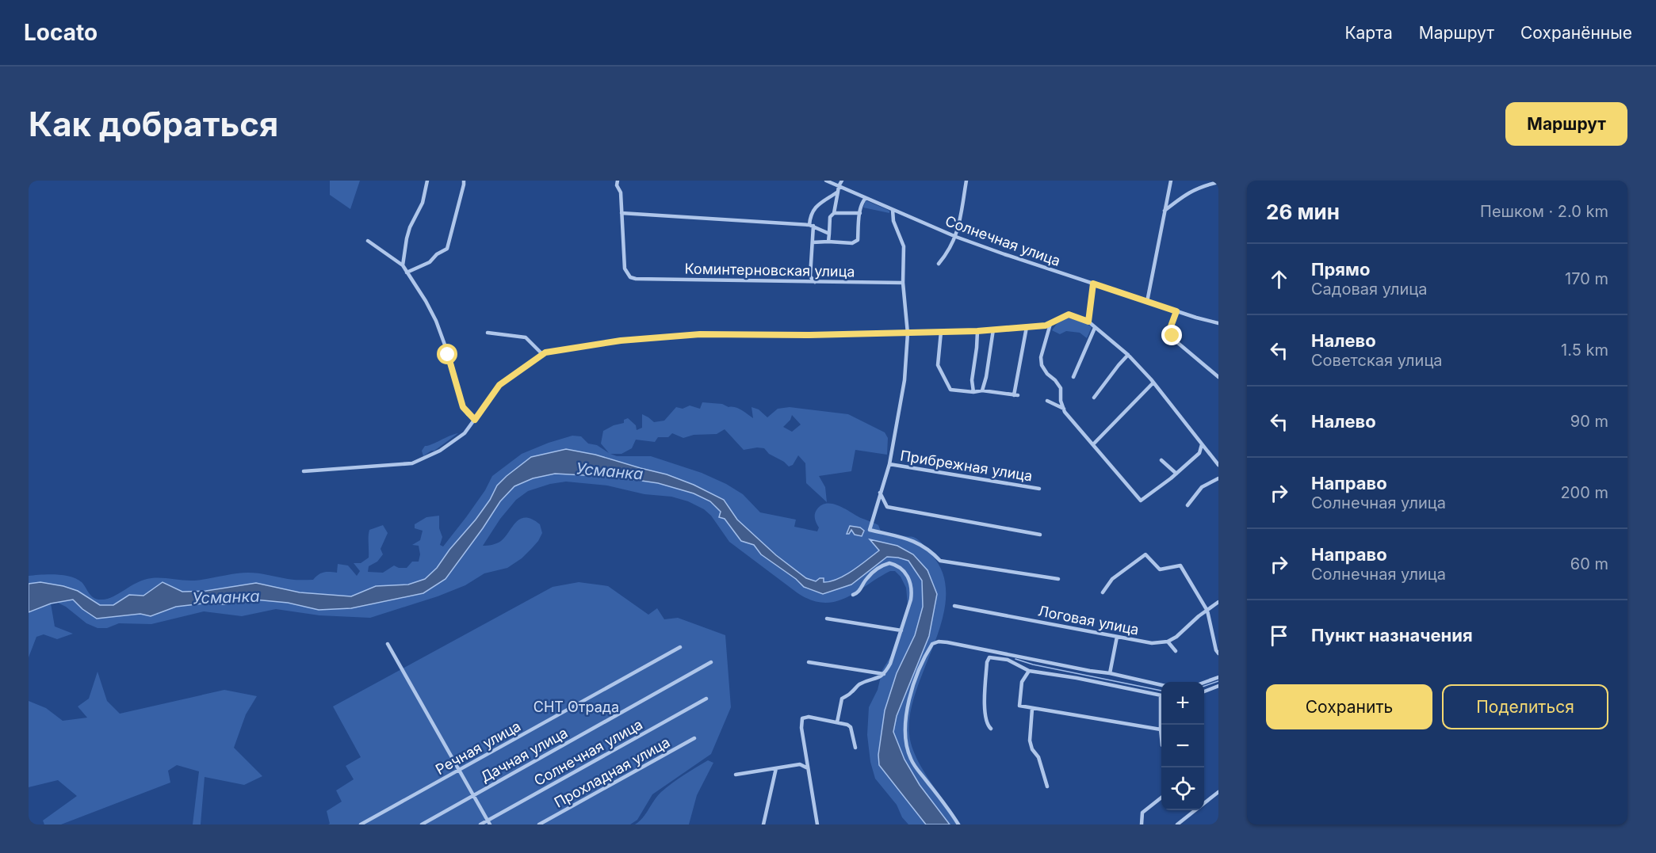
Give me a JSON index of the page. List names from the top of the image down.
{
  "streets": {
    "street": [
      "Солнечная улица",
      "Коминтерновская улица",
      "Прибрежная улица",
      "Логовая улица",
      "Речная улица",
      "Дачная улица",
      "Прохладная улица"
    ]
  },
  "water": ["Усманка"],
  "parks": ["СНТ Отрада"],
  "page": {
    "header": "Locato",
    "nav": ["Карта", "Маршрут", "Сохранённые"],
    "buttons": [
      "Маршрут",
      ["Сохранить", "Поделиться"]
    ],
    "title": "Как добраться",
    "heading": ["26 мин", "Пешком · 2.0 km"],
    "list": [
      ["Прямо", "Садовая улица", "170 m"],
      ["Налево", "Советская улица", "1.5 km"],
      ["Налево", "90 m"],
      ["Направо", "Солнечная улица", "200 m"],
      ["Направо", "Солнечная улица", "60 m"],
      "Пункт назначения"
    ],
    "map_buttons": ["+", "−"]
  }
}
